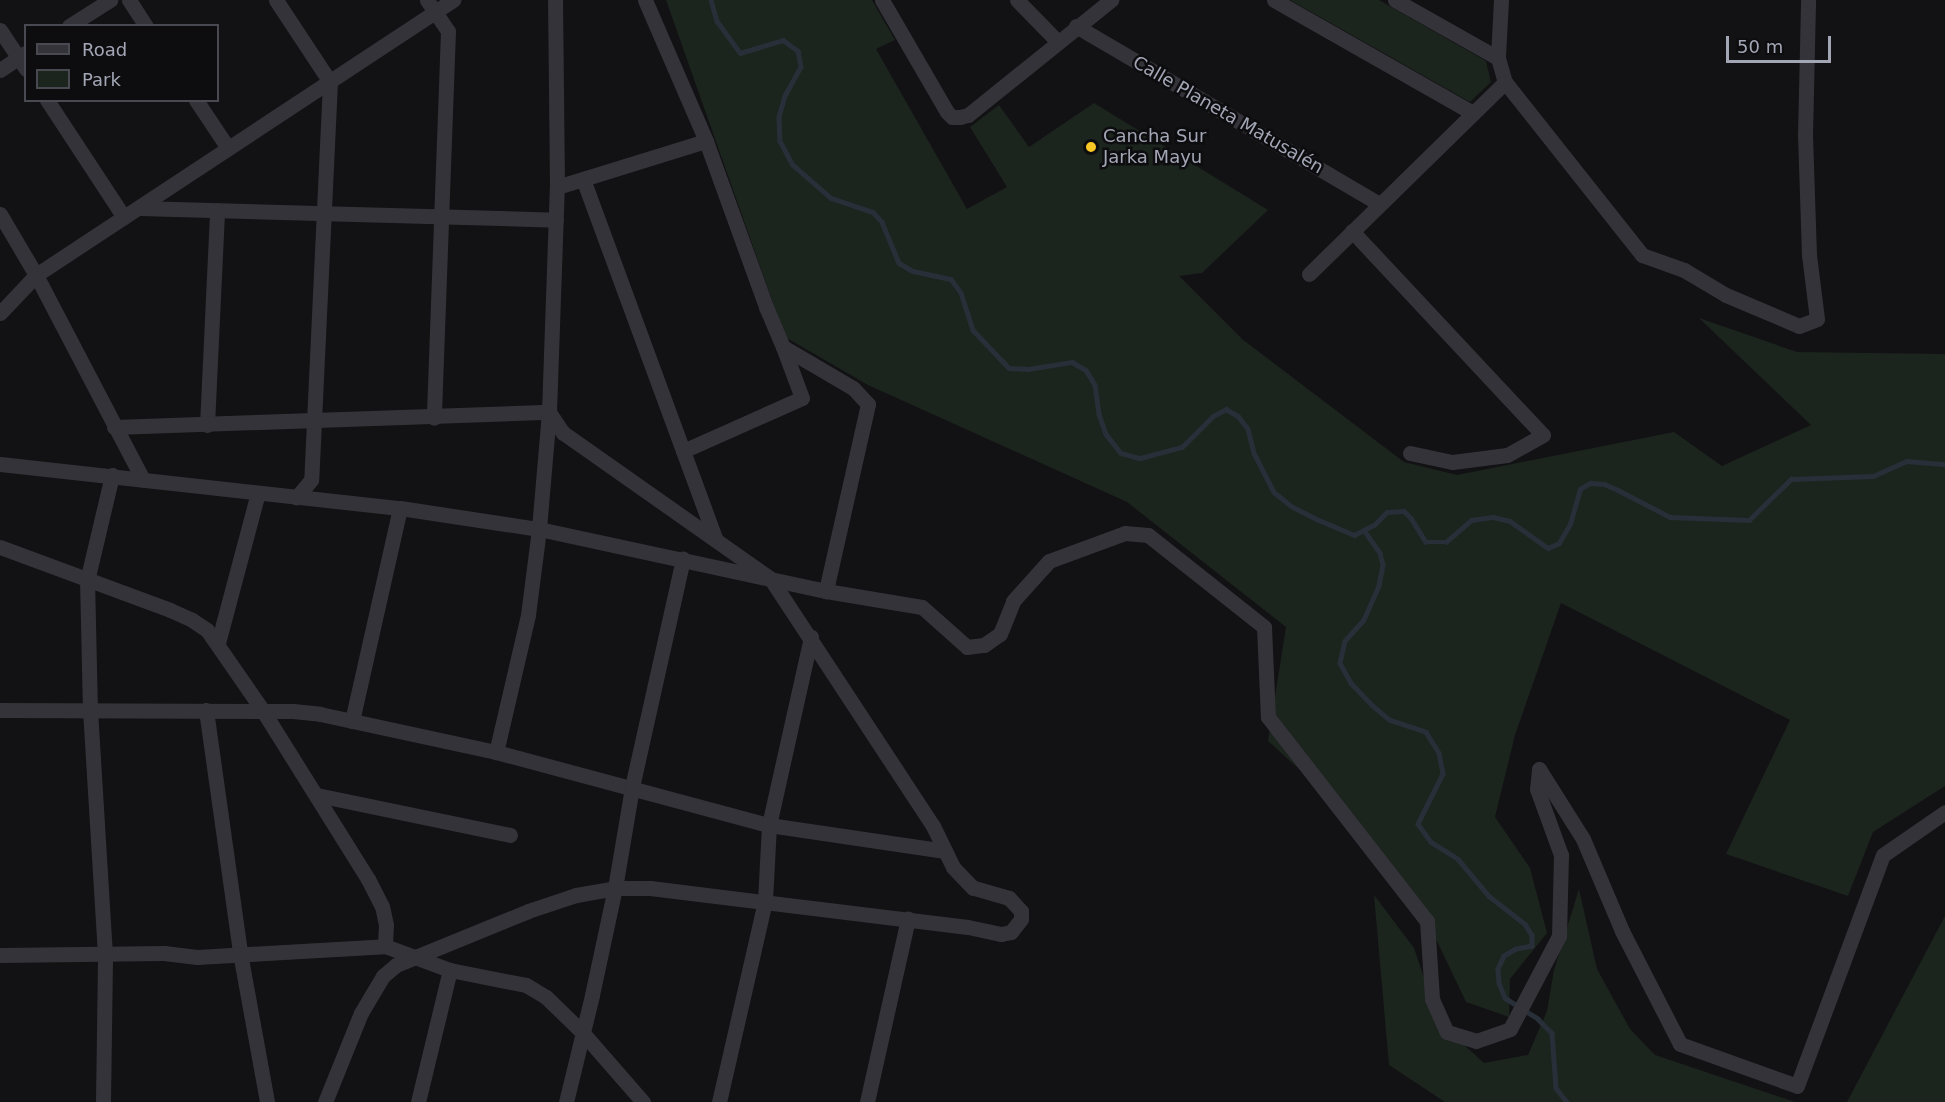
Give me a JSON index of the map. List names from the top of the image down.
{
  "streets": {
    "street": ["Calle Planeta Matusalén"]
  },
  "places": ["Cancha Sur Jarka Mayu"],
  "legend": ["Road", "Park"],
  "scale_bar": "50 m"
}
